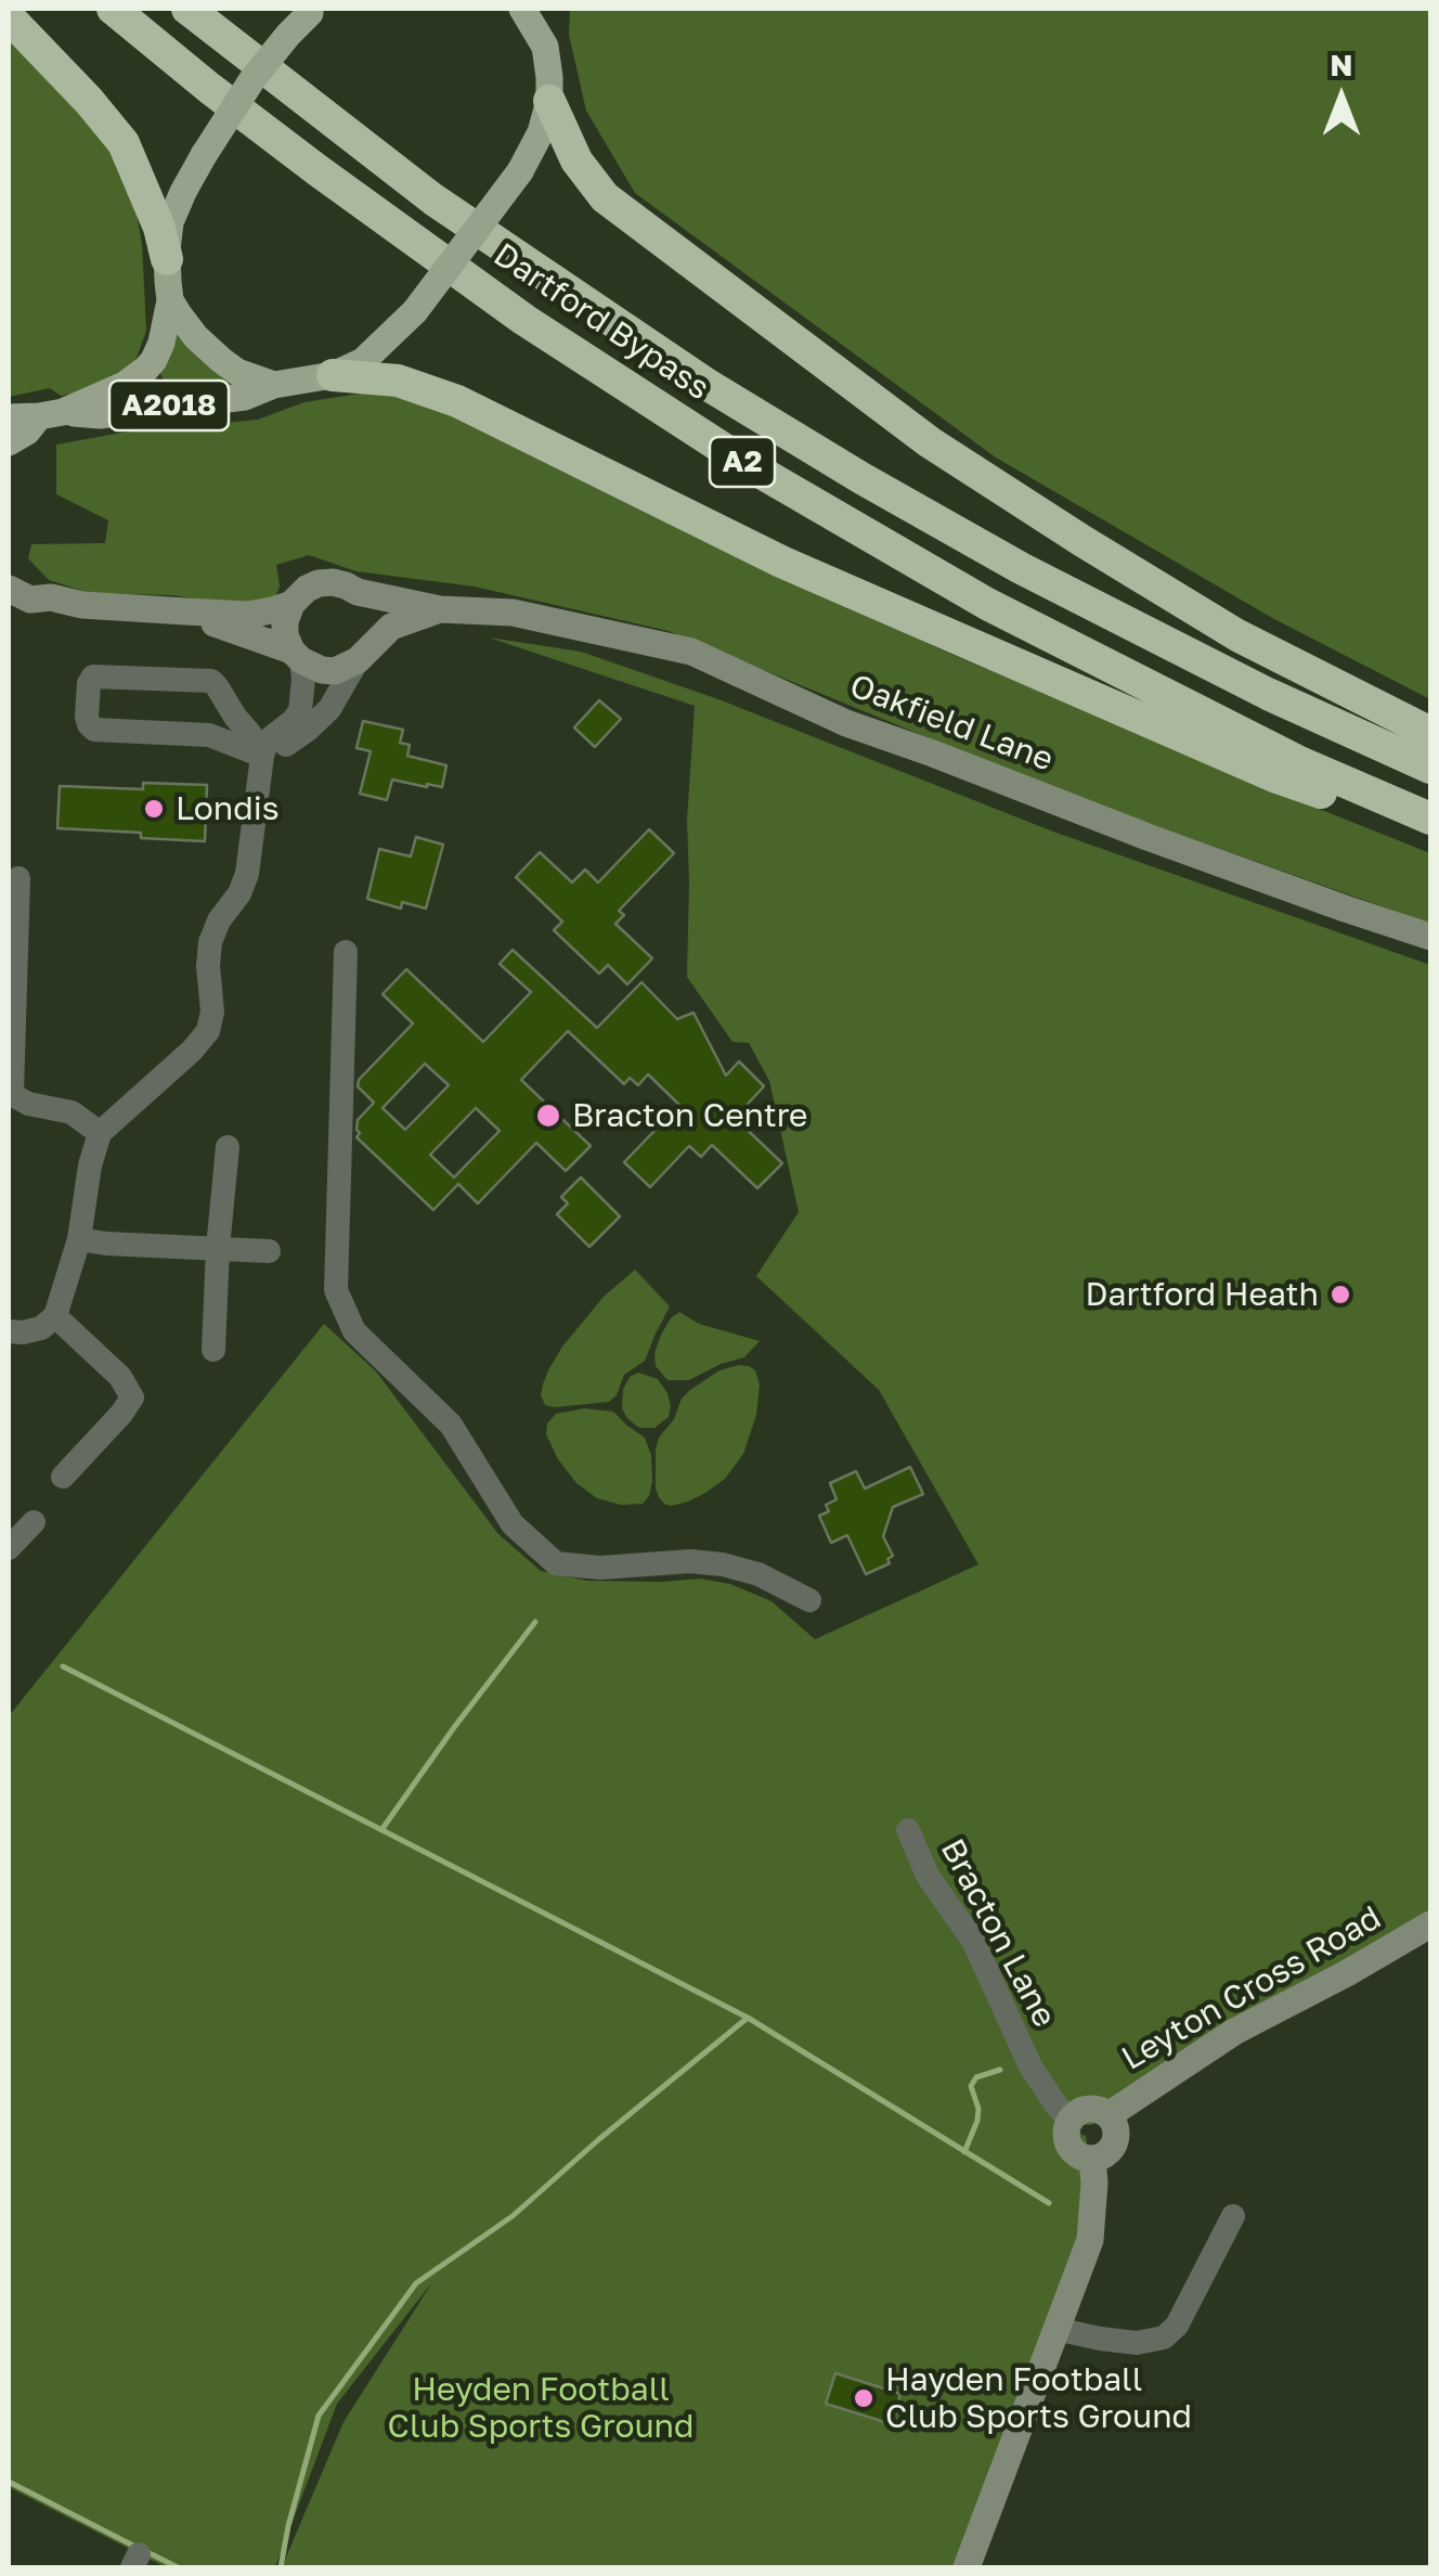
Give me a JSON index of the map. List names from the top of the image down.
{
  "streets": {
    "highway": ["Dartford Bypass", "A2"],
    "main road": ["A2018"],
    "street": ["Oakfield Lane", "Bracton Lane", "Leyton Cross Road"]
  },
  "crossings": [
    ["Bracton Lane", "Leyton Cross Road"]
  ],
  "parks": ["Heyden Football Club Sports Ground"],
  "places": [
    "Londis",
    "Bracton Centre",
    "Dartford Heath",
    "Hayden Football Club Sports Ground"
  ],
  "north": "top"
}
